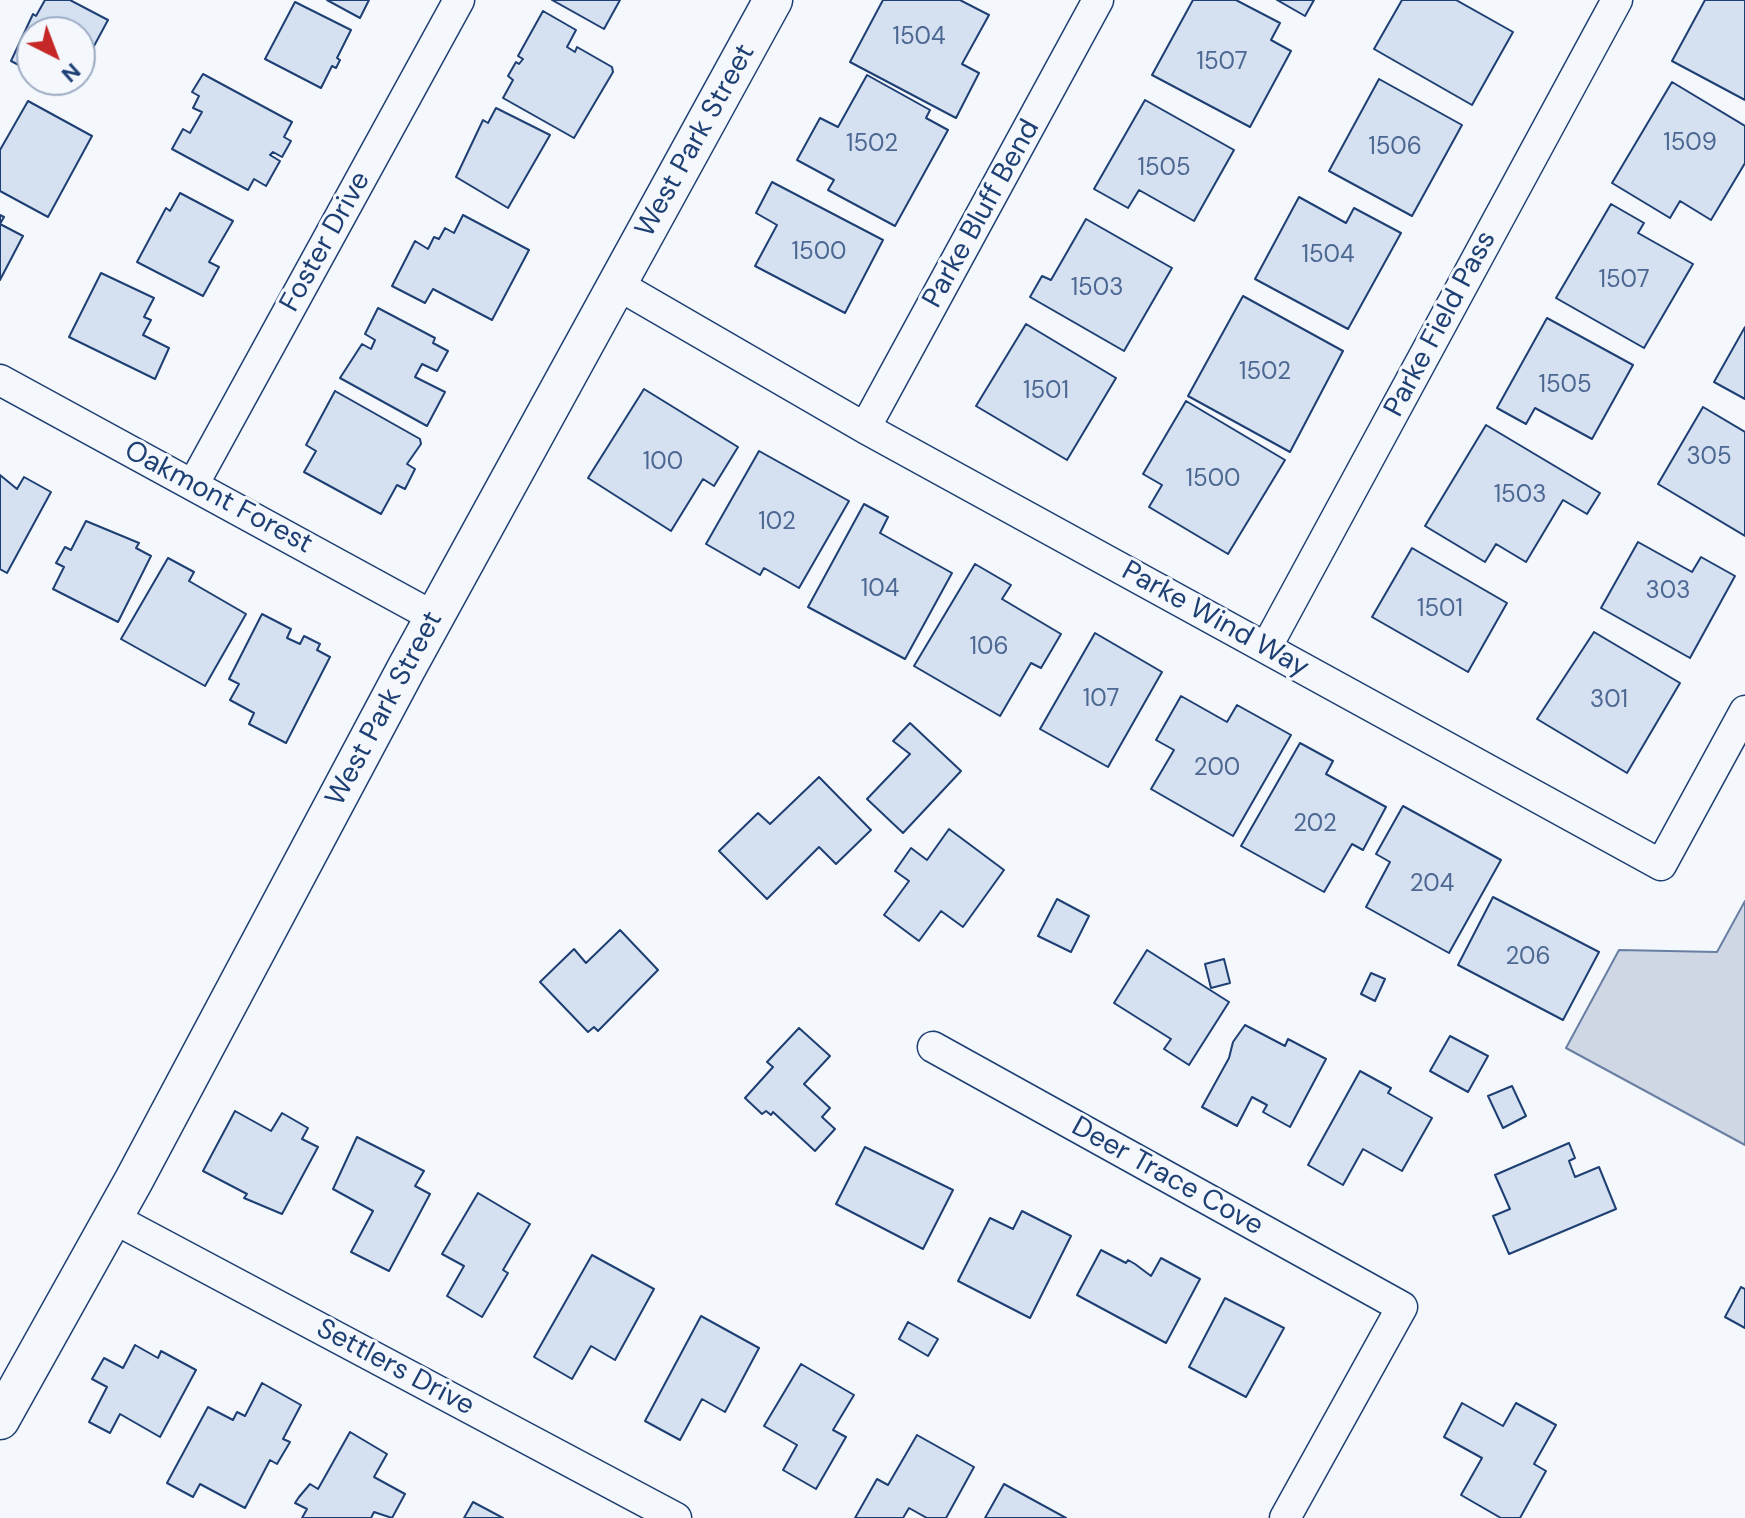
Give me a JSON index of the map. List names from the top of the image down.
{
  "streets": {
    "street": [
      "West Park Street",
      "Parke Bluff Bend",
      "Foster Drive",
      "Parke Field Pass",
      "Oakmont Forest",
      "Parke Wind Way",
      "Deer Trace Cove",
      "Settlers Drive"
    ]
  },
  "crossings": [
    ["West Park Street", "Oakmont Forest"],
    ["West Park Street", "Parke Wind Way"],
    ["West Park Street", "Settlers Drive"],
    ["Parke Bluff Bend", "Parke Wind Way"],
    ["Foster Drive", "Oakmont Forest"],
    ["Parke Field Pass", "Parke Wind Way"]
  ],
  "house_numbers": [
    "1504",
    "1507",
    "1509",
    "1502",
    "1506",
    "1505",
    "1500",
    "1504",
    "1507",
    "1503",
    "1502",
    "1505",
    "1501",
    "305",
    "100",
    "1500",
    "1503",
    "102",
    "104",
    "303",
    "1501",
    "106",
    "107",
    "301",
    "200",
    "202",
    "204",
    "206"
  ],
  "north": "bottom right"
}
